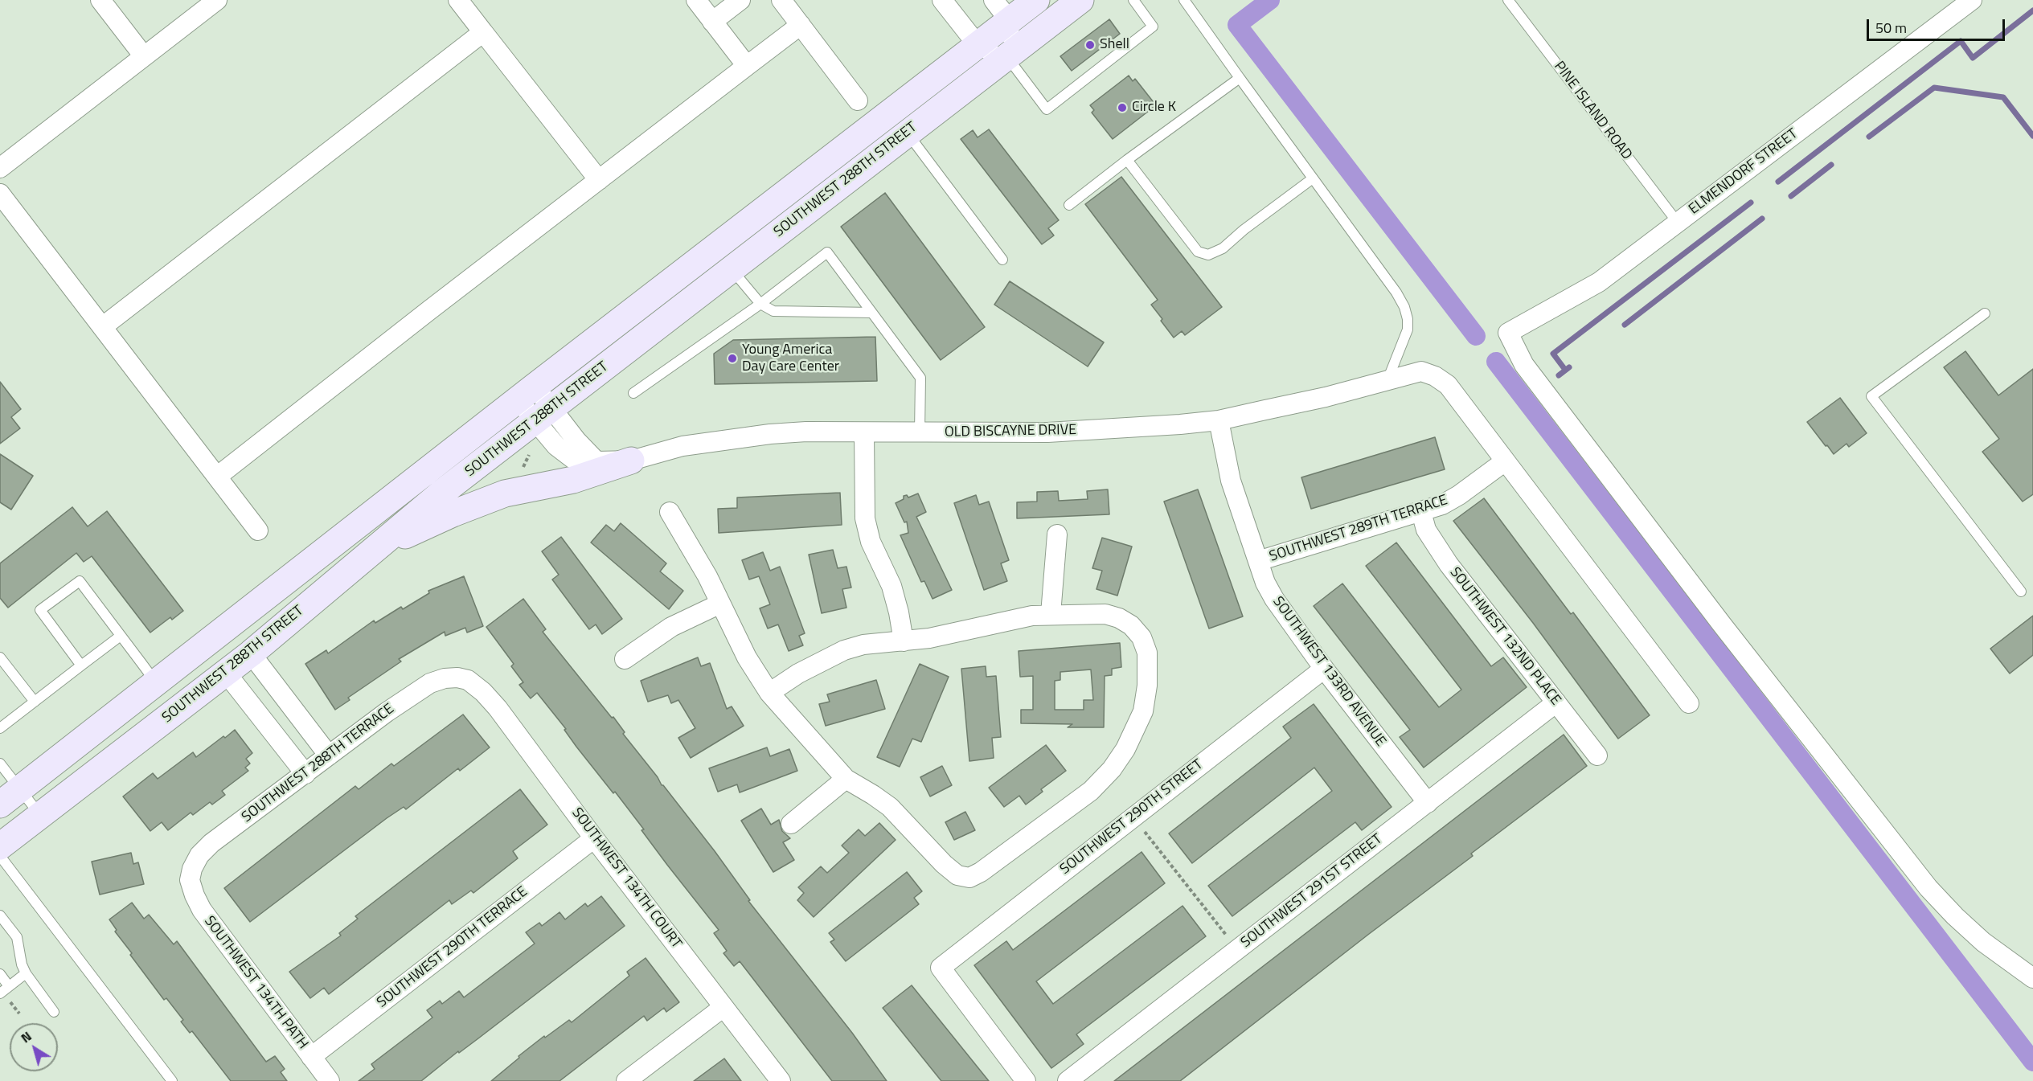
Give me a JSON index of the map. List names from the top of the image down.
{
  "streets": {
    "main road": ["SOUTHWEST 288TH STREET"],
    "street": [
      "ELMENDORF STREET",
      "OLD BISCAYNE DRIVE",
      "SOUTHWEST 289TH TERRACE",
      "SOUTHWEST 132ND PLACE",
      "SOUTHWEST 133RD AVENUE",
      "SOUTHWEST 288TH TERRACE",
      "SOUTHWEST 290TH STREET",
      "SOUTHWEST 134TH COURT",
      "SOUTHWEST 291ST STREET",
      "SOUTHWEST 290TH TERRACE",
      "SOUTHWEST 134TH PATH"
    ],
    "lane": ["PINE ISLAND ROAD"]
  },
  "crossings": [
    ["PINE ISLAND ROAD", "ELMENDORF STREET"],
    ["SOUTHWEST 288TH STREET", "OLD BISCAYNE DRIVE"],
    ["OLD BISCAYNE DRIVE", "SOUTHWEST 289TH TERRACE"],
    ["OLD BISCAYNE DRIVE", "SOUTHWEST 133RD AVENUE"],
    ["SOUTHWEST 289TH TERRACE", "SOUTHWEST 132ND PLACE"],
    ["SOUTHWEST 289TH TERRACE", "SOUTHWEST 133RD AVENUE"],
    ["SOUTHWEST 132ND PLACE", "SOUTHWEST 291ST STREET"],
    ["SOUTHWEST 133RD AVENUE", "SOUTHWEST 290TH STREET"],
    ["SOUTHWEST 133RD AVENUE", "SOUTHWEST 291ST STREET"],
    ["SOUTHWEST 288TH TERRACE", "SOUTHWEST 134TH COURT"],
    ["SOUTHWEST 288TH TERRACE", "SOUTHWEST 134TH PATH"],
    ["SOUTHWEST 134TH COURT", "SOUTHWEST 290TH TERRACE"],
    ["SOUTHWEST 290TH TERRACE", "SOUTHWEST 134TH PATH"]
  ],
  "places": ["Shell", "Circle K", "Young America Day Care Center"],
  "scale_bar": "50 m",
  "north": "top left"
}
